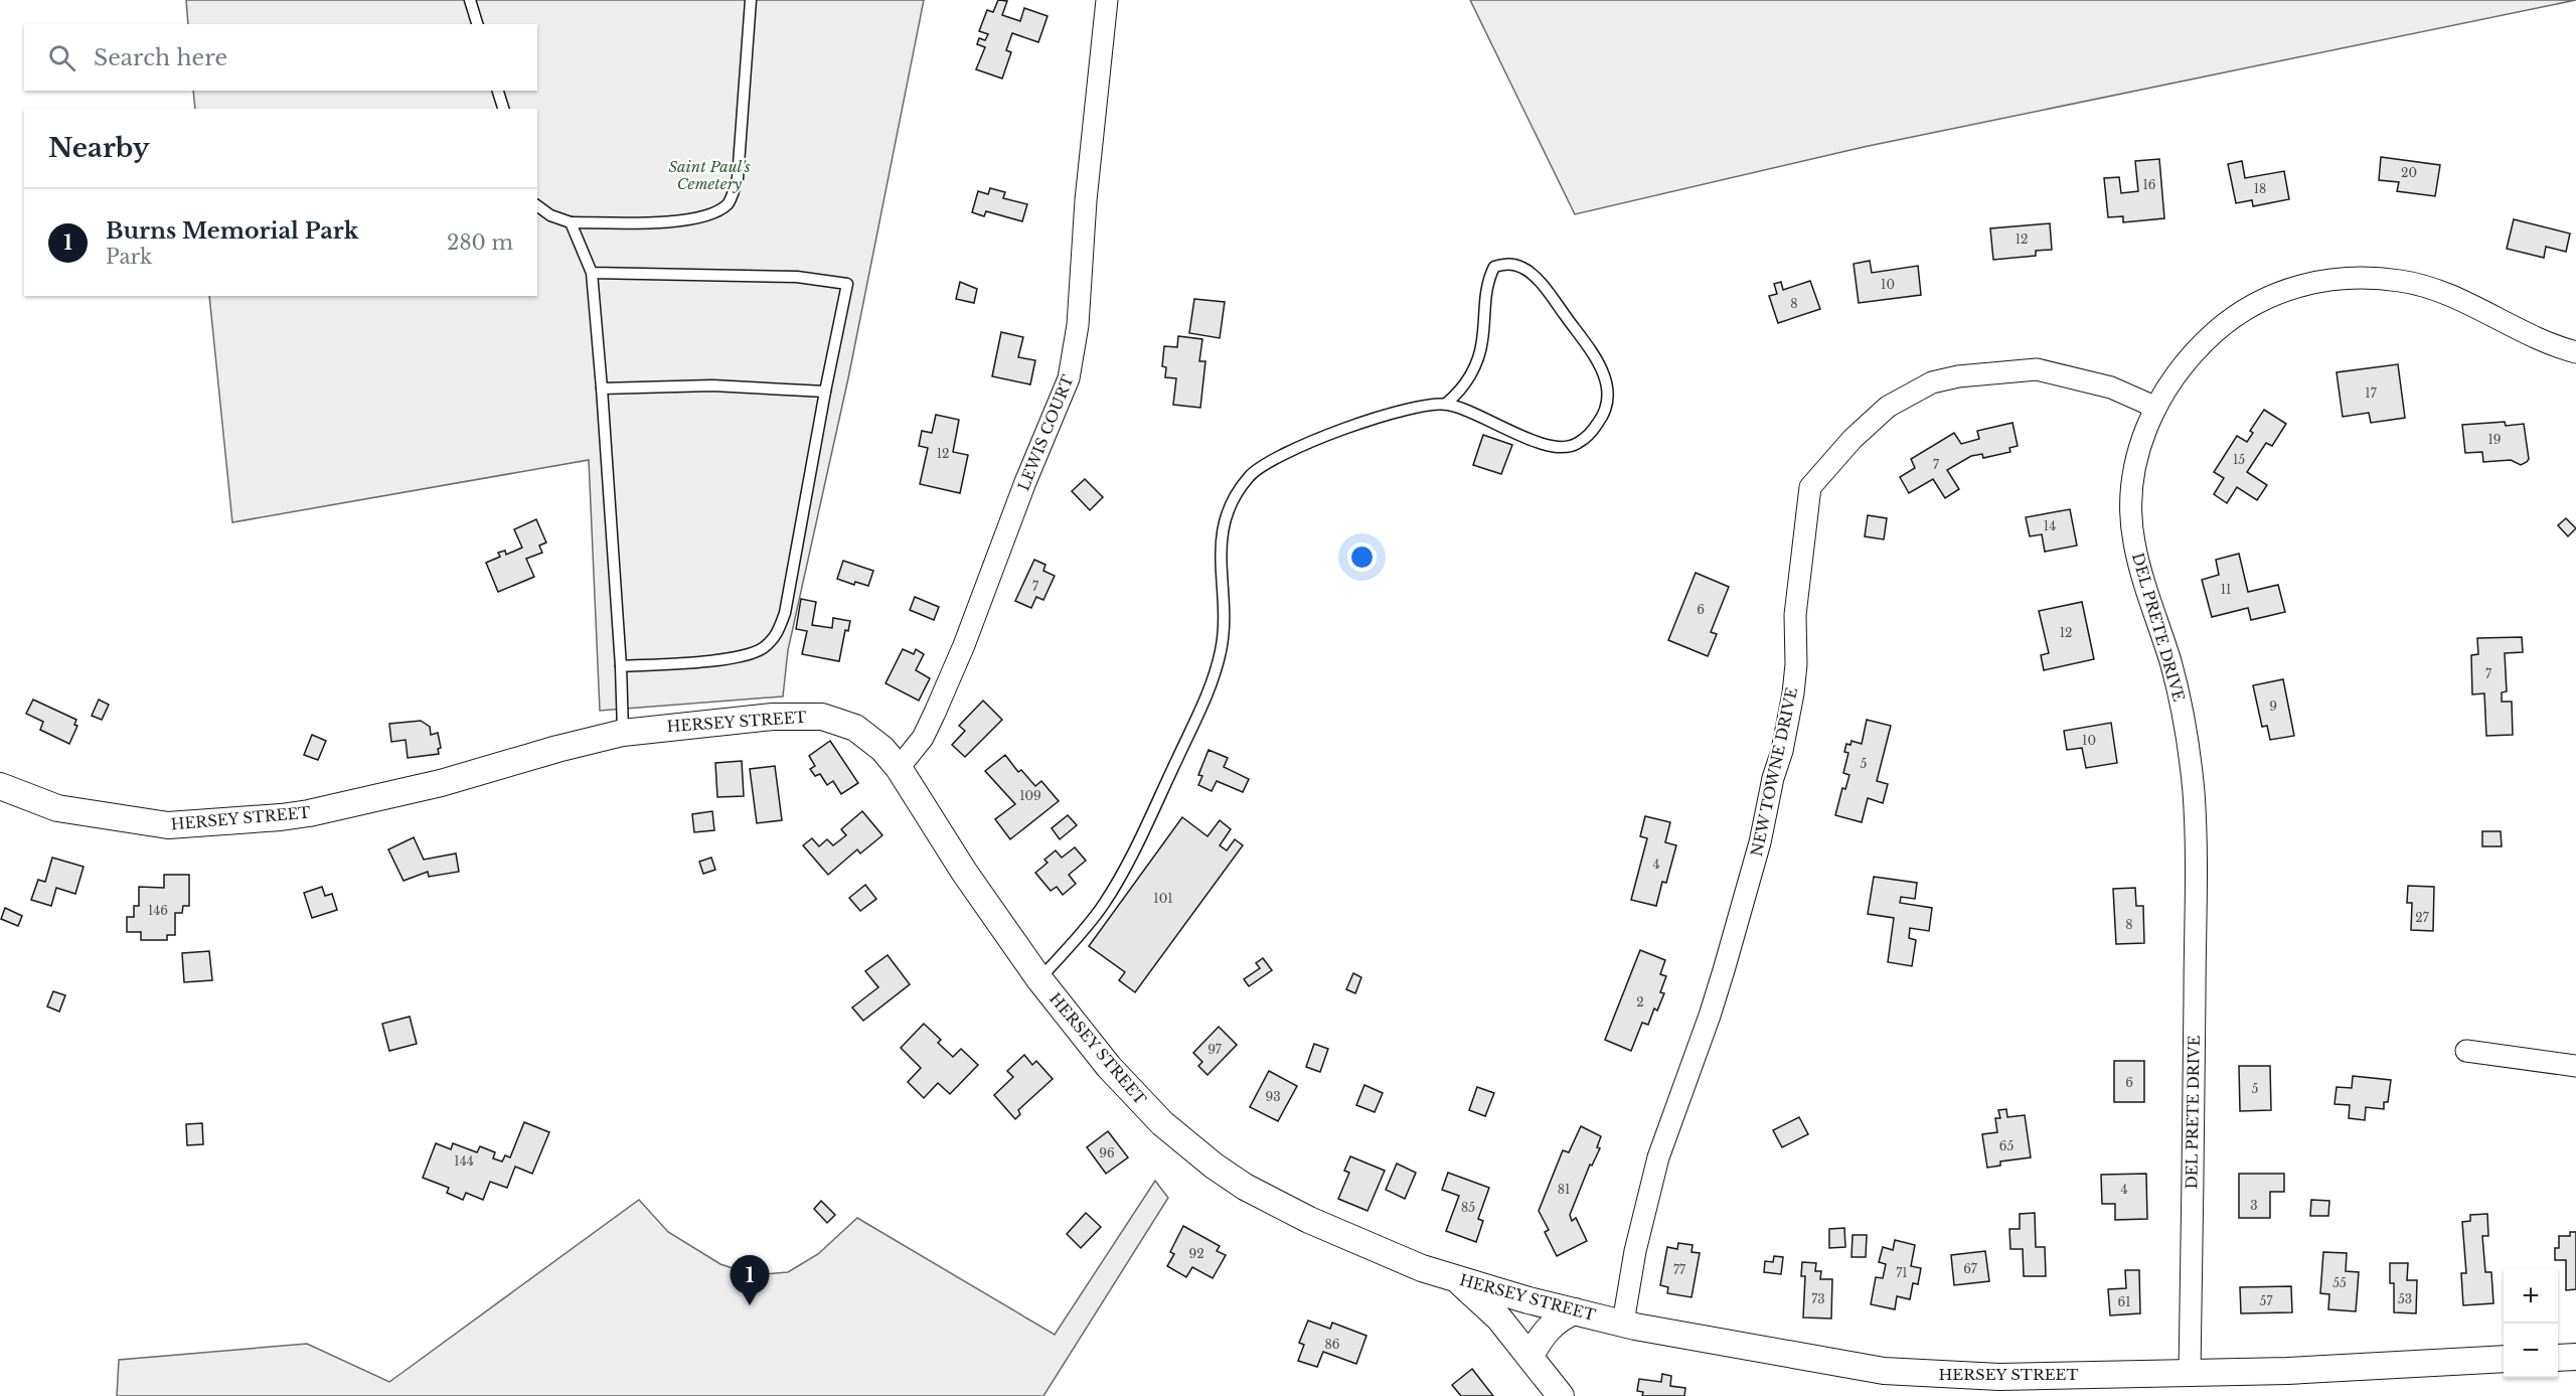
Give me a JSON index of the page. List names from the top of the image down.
{
  "streets": {
    "street": [
      "LEWIS COURT",
      "DEL PRETE DRIVE",
      "HERSEY STREET",
      "NEW TOWNE DRIVE"
    ]
  },
  "crossings": [
    ["LEWIS COURT", "HERSEY STREET"],
    ["DEL PRETE DRIVE", "HERSEY STREET"],
    ["DEL PRETE DRIVE", "NEW TOWNE DRIVE"],
    ["HERSEY STREET", "NEW TOWNE DRIVE"]
  ],
  "parks": ["Saint Paul's Cemetery"],
  "house_numbers": [
    "20",
    "16",
    "18",
    "12",
    "10",
    "8",
    "17",
    "19",
    "12",
    "15",
    "7",
    "14",
    "7",
    "11",
    "6",
    "12",
    "7",
    "9",
    "10",
    "5",
    "109",
    "4",
    "101",
    "146",
    "27",
    "8",
    "2",
    "97",
    "6",
    "5",
    "93",
    "65",
    "96",
    "144",
    "81",
    "4",
    "3",
    "85",
    "92",
    "67",
    "77",
    "71",
    "55",
    "73",
    "53",
    "57",
    "61",
    "86"
  ],
  "page": {
    "search": "Search here",
    "heading": "Nearby",
    "list": [
      {
        "mark": "1",
        "name": "Burns Memorial Park",
        "note": "Park",
        "value": "280 m"
      }
    ],
    "pins": "1",
    "map_buttons": ["+", "−"]
  }
}
